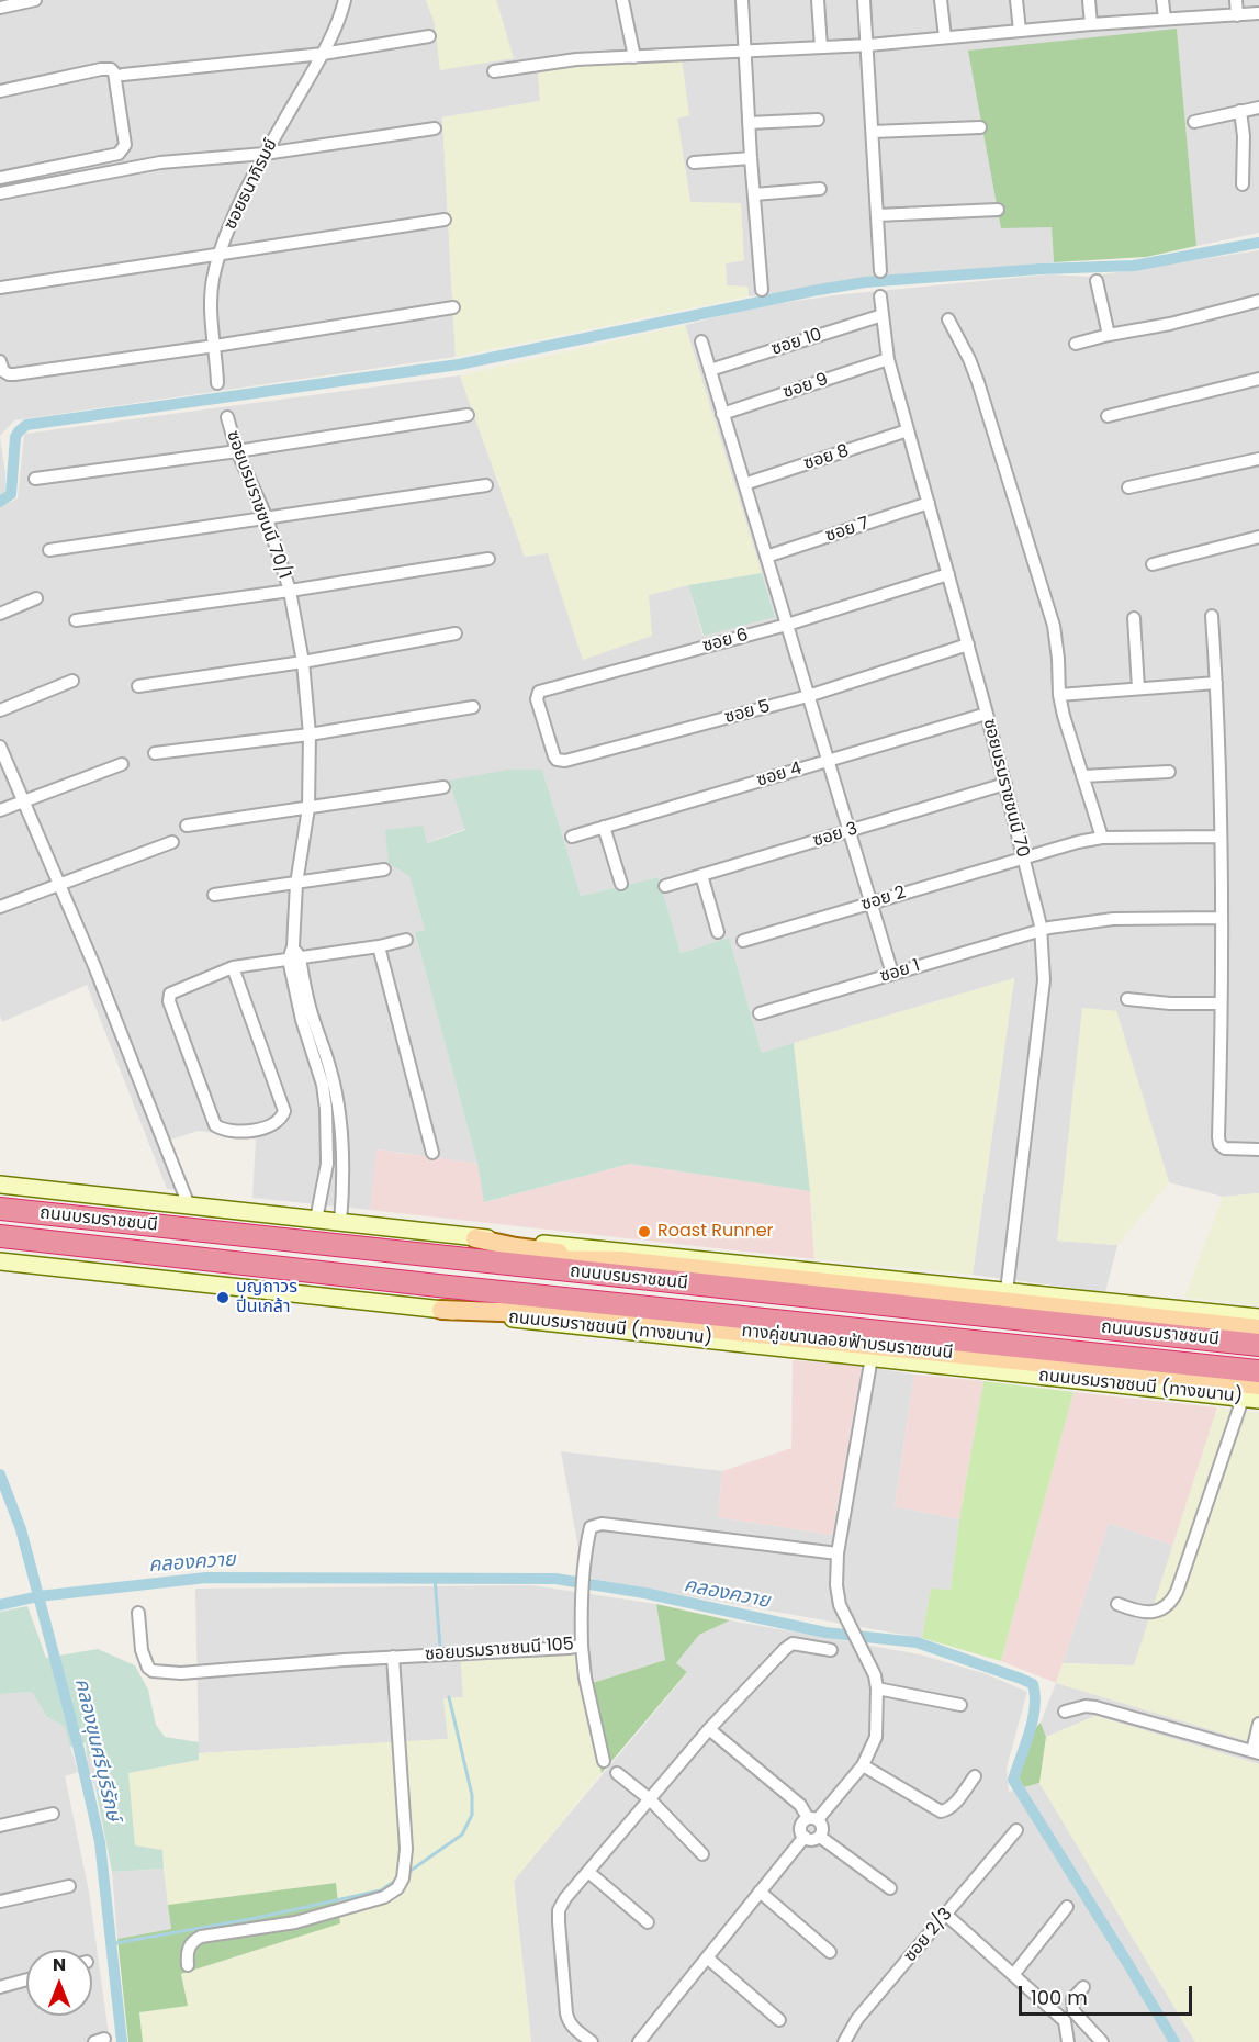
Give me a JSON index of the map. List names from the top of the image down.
{
  "streets": {
    "highway": ["ถนนบรมราชชนนี"],
    "main road": ["ถนนบรมราชชนนี (ทางขนาน)", "ทางคู่ขนานลอยฟ้าบรมราชชนนี"],
    "street": [
      "ซอยธนาภิรมย์",
      "ซอย 10",
      "ซอย 9",
      "ซอย 8",
      "ซอยบรมราชชนนี 70/1",
      "ซอย 7",
      "ซอย 6",
      "ซอย 5",
      "ซอย 4",
      "ซอยบรมราชชนนี 70",
      "ซอย 3",
      "ซอย 2",
      "ซอย 1",
      "ซอยบรมราชชนนี 105",
      "ซอย 2/3"
    ]
  },
  "crossings": [
    ["ซอย 10", "ซอยบรมราชชนนี 70"],
    ["ซอย 9", "ซอยบรมราชชนนี 70"],
    ["ซอย 8", "ซอยบรมราชชนนี 70"],
    ["ซอย 7", "ซอยบรมราชชนนี 70"],
    ["ซอย 6", "ซอย 5"],
    ["ซอย 6", "ซอยบรมราชชนนี 70"],
    ["ซอย 5", "ซอยบรมราชชนนี 70"],
    ["ซอย 4", "ซอยบรมราชชนนี 70"],
    ["ซอยบรมราชชนนี 70", "ซอย 3"],
    ["ซอยบรมราชชนนี 70", "ซอย 2"],
    ["ซอยบรมราชชนนี 70", "ซอย 1"],
    ["ถนนบรมราชชนนี", "ทางคู่ขนานลอยฟ้าบรมราชชนนี"]
  ],
  "water": ["คลองควาย", "คลองขุนศรีบุรีรักษ์"],
  "places": ["Roast Runner", "บุญถาวร ปิ่นเกล้า"],
  "scale_bar": "100 m",
  "north": "top"
}
